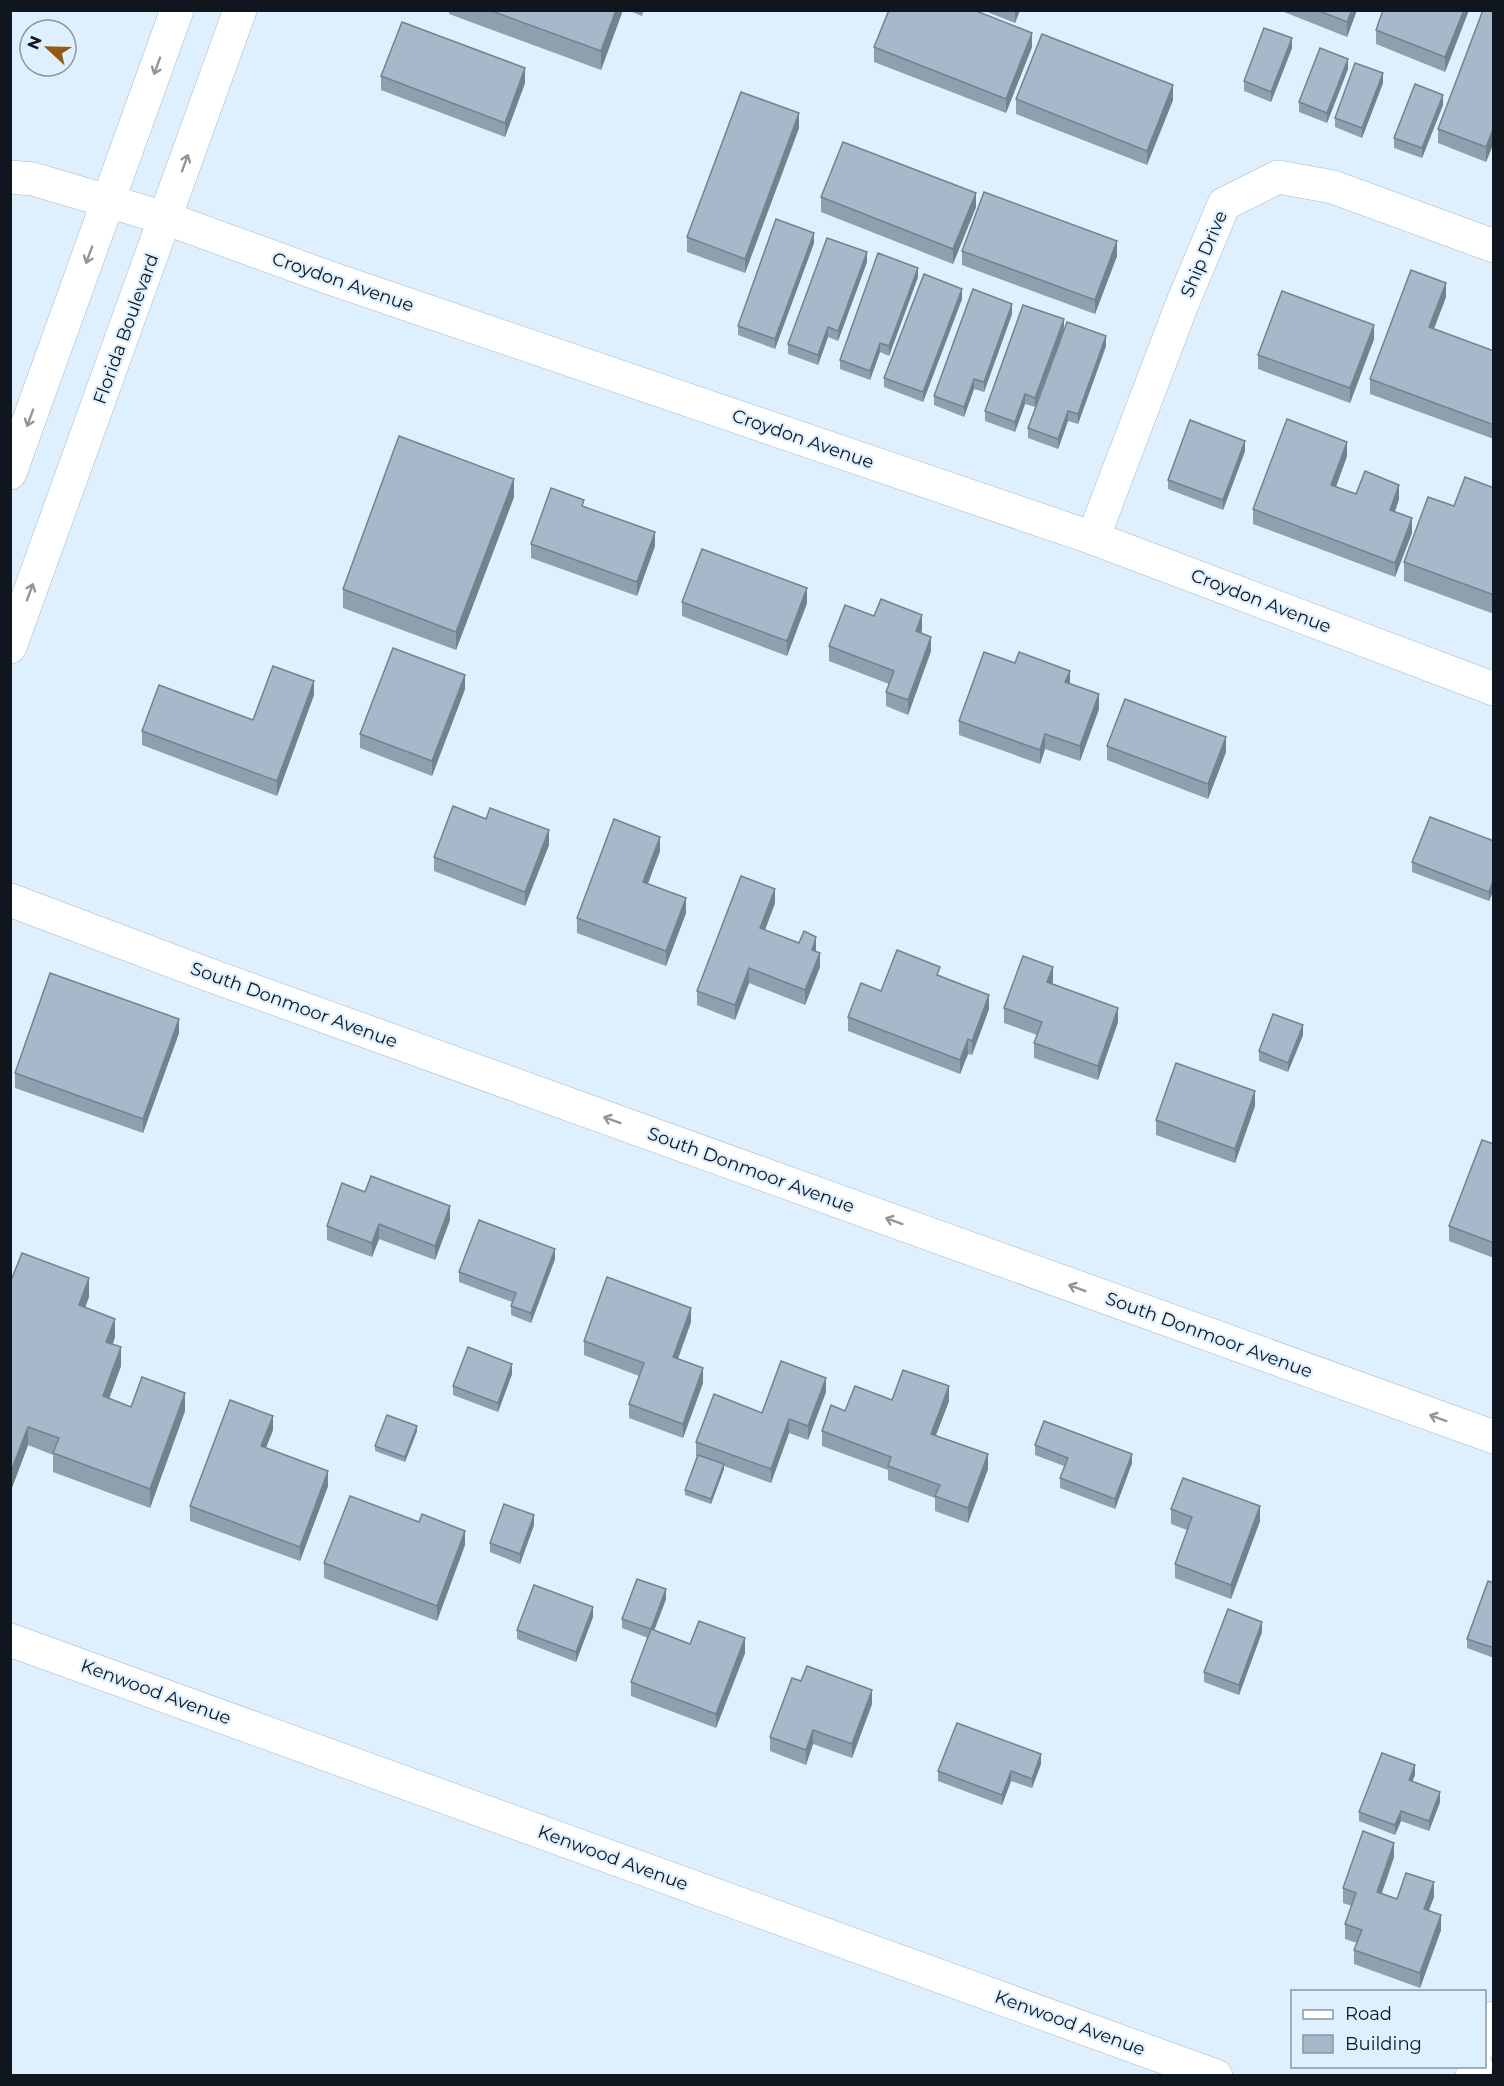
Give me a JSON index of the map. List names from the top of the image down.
{
  "streets": {
    "street": [
      "Ship Drive",
      "Croydon Avenue",
      "Florida Boulevard",
      "South Donmoor Avenue",
      "Kenwood Avenue"
    ]
  },
  "crossings": [
    ["Ship Drive", "Croydon Avenue"],
    ["Croydon Avenue", "Florida Boulevard"]
  ],
  "one_way": ["South Donmoor Avenue"],
  "legend": ["Road", "Building"],
  "north": "left"
}
